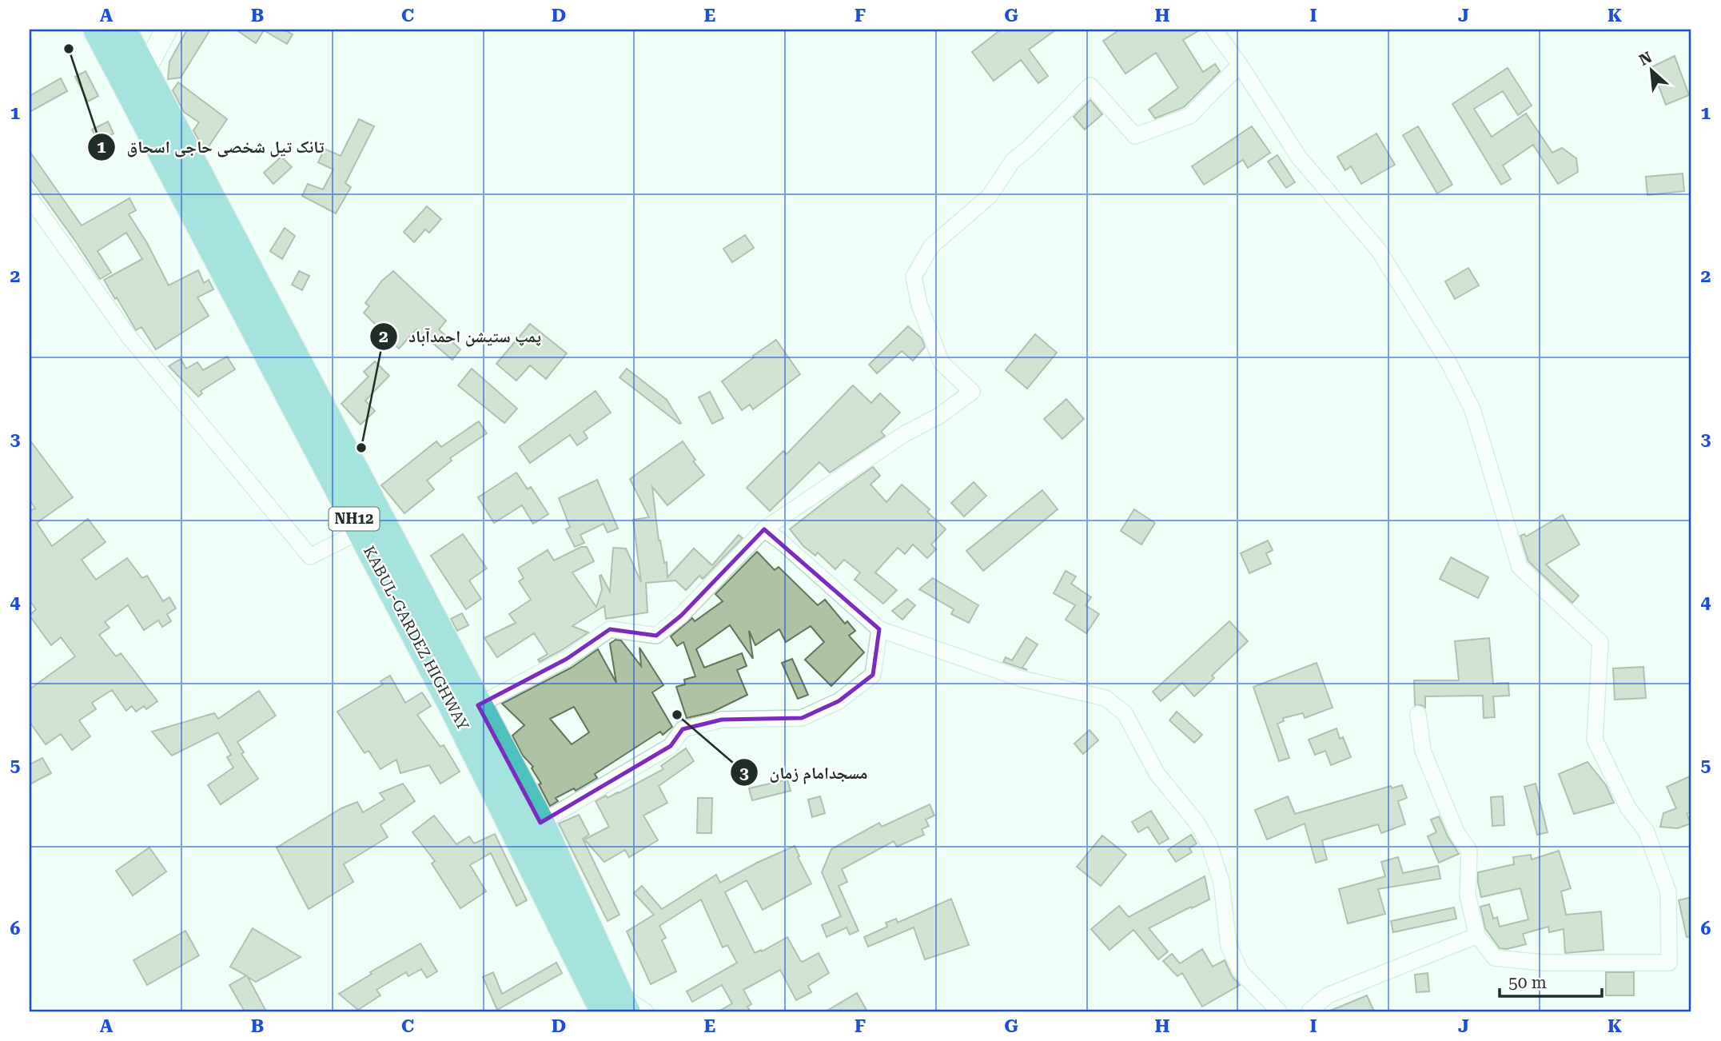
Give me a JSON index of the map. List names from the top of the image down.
{
  "streets": {
    "highway": ["NH12", "KABUL-GARDEZ HIGHWAY"]
  },
  "places": ["تانک تیل شخصی حاجی اسحاق", "پمپ ستیشن احمدآباد", "مسجدامام زمان"],
  "scale_bar": "50 m",
  "north": "top left",
  "grid": {
    "columns": [
      "A",
      "B",
      "C",
      "D",
      "E",
      "F",
      "G",
      "H",
      "I",
      "J",
      "K"
    ],
    "rows": [
      "1",
      "2",
      "3",
      "4",
      "5",
      "6"
    ]
  }
}
